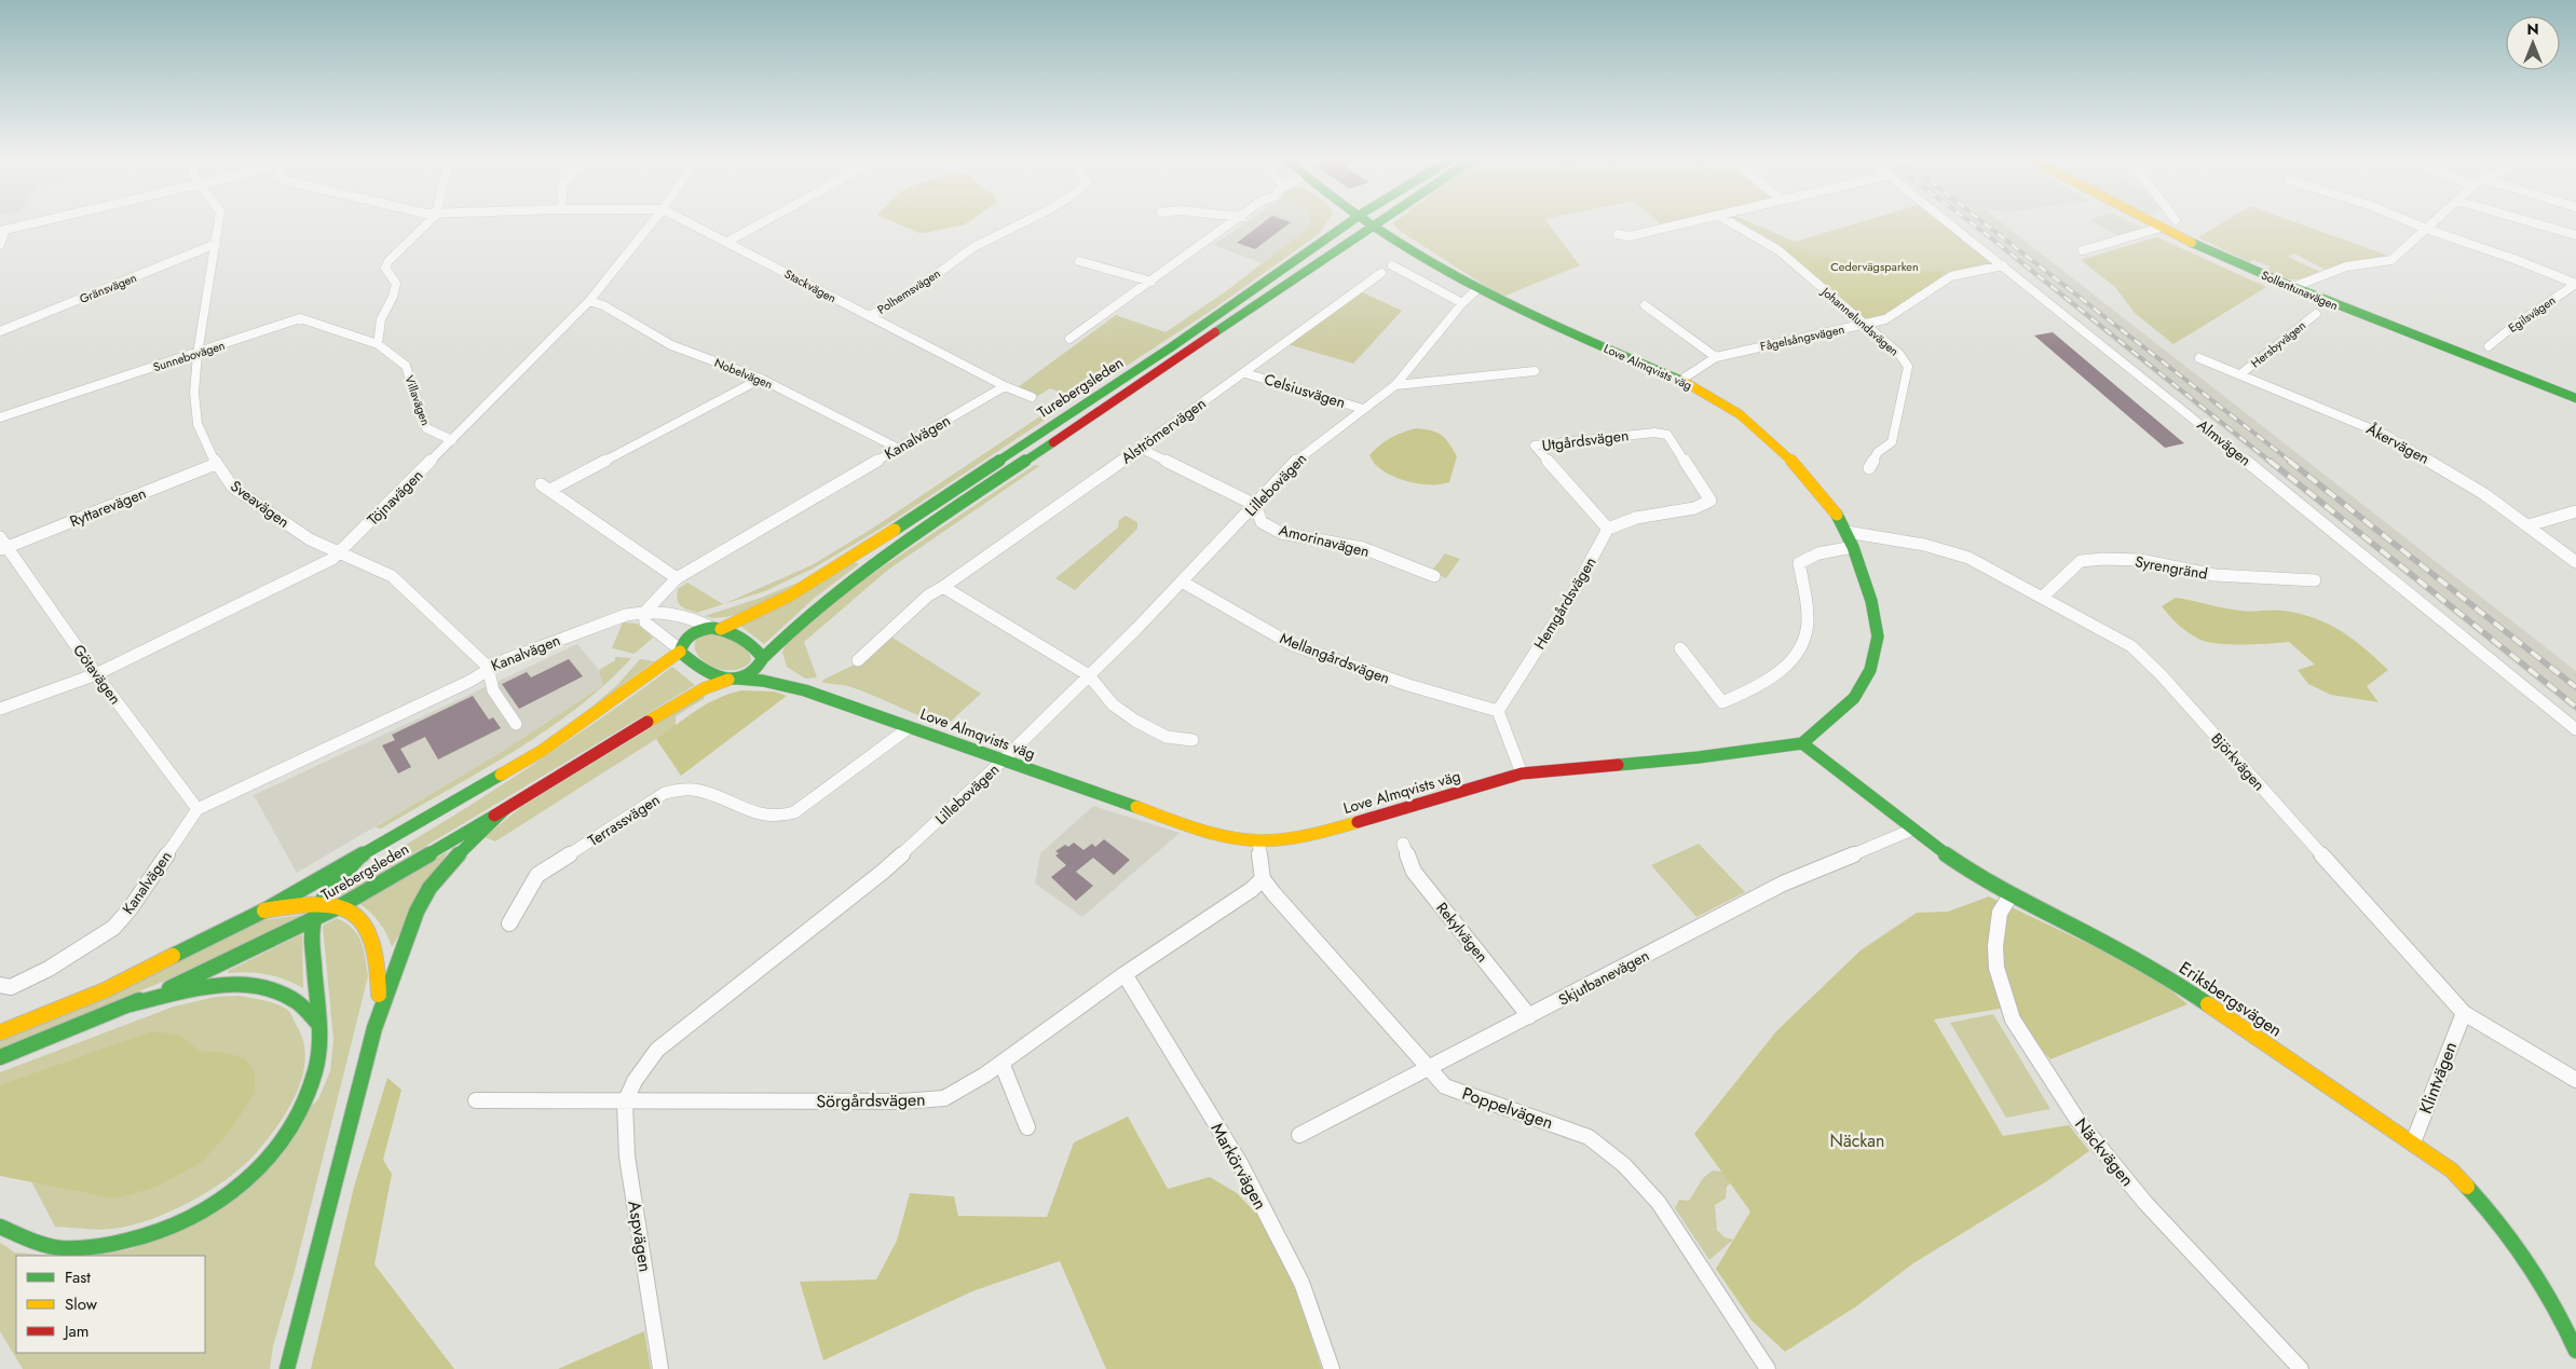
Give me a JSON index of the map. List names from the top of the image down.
{
  "streets": {
    "main road": [
      "Sollentunavägen",
      "Love Almqvists väg",
      "Turebergsleden",
      "Eriksbergsvägen"
    ],
    "street": [
      "Stackvägen",
      "Gränsvägen",
      "Polhemsvägen",
      "Egilsvägen",
      "Johannelundsvägen",
      "Fågelsångsvägen",
      "Hersbyvägen",
      "Sunnebovägen",
      "Nobelvägen",
      "Celsiusvägen",
      "Villavägen",
      "Alströmervägen",
      "Kanalvägen",
      "Utgårdsvägen",
      "Almvägen",
      "Åkervägen",
      "Lillebovägen",
      "Töjnavägen",
      "Sveavägen",
      "Ryttarevägen",
      "Amorinavägen",
      "Syrengränd",
      "Hemgårdsvägen",
      "Mellangårdsvägen",
      "Götavägen",
      "Björkvägen",
      "Terrassvägen",
      "Rekylvägen",
      "Skjutbanevägen",
      "Klintvägen",
      "Sörgårdsvägen",
      "Poppelvägen",
      "Näckvägen",
      "Markörvägen",
      "Aspvägen"
    ]
  },
  "crossings": [
    ["Stackvägen", "Polhemsvägen"],
    ["Stackvägen", "Kanalvägen"],
    ["Gränsvägen", "Sveavägen"],
    ["Johannelundsvägen", "Fågelsångsvägen"],
    ["Fågelsångsvägen", "Love Almqvists väg"],
    ["Fågelsångsvägen", "Almvägen"],
    ["Hersbyvägen", "Åkervägen"],
    ["Sunnebovägen", "Villavägen"],
    ["Sunnebovägen", "Sveavägen"],
    ["Love Almqvists väg", "Turebergsleden"],
    ["Love Almqvists väg", "Lillebovägen"],
    ["Love Almqvists väg", "Björkvägen"],
    ["Love Almqvists väg", "Terrassvägen"],
    ["Love Almqvists väg", "Eriksbergsvägen"],
    ["Nobelvägen", "Kanalvägen"],
    ["Nobelvägen", "Töjnavägen"],
    ["Celsiusvägen", "Alströmervägen"],
    ["Celsiusvägen", "Lillebovägen"],
    ["Villavägen", "Töjnavägen"],
    ["Kanalvägen", "Sveavägen"],
    ["Kanalvägen", "Götavägen"],
    ["Utgårdsvägen", "Hemgårdsvägen"],
    ["Lillebovägen", "Amorinavägen"],
    ["Lillebovägen", "Mellangårdsvägen"],
    ["Lillebovägen", "Sörgårdsvägen"],
    ["Lillebovägen", "Aspvägen"],
    ["Töjnavägen", "Sveavägen"],
    ["Töjnavägen", "Götavägen"],
    ["Sveavägen", "Ryttarevägen"],
    ["Ryttarevägen", "Götavägen"],
    ["Syrengränd", "Björkvägen"],
    ["Hemgårdsvägen", "Mellangårdsvägen"],
    ["Björkvägen", "Klintvägen"],
    ["Rekylvägen", "Skjutbanevägen"],
    ["Skjutbanevägen", "Eriksbergsvägen"],
    ["Skjutbanevägen", "Poppelvägen"],
    ["Eriksbergsvägen", "Klintvägen"],
    ["Eriksbergsvägen", "Näckvägen"],
    ["Sörgårdsvägen", "Poppelvägen"],
    ["Sörgårdsvägen", "Markörvägen"],
    ["Sörgårdsvägen", "Aspvägen"]
  ],
  "parks": ["Cedervägsparken", "Näckan"],
  "legend": ["Fast", "Slow", "Jam"],
  "north": "top"
}
